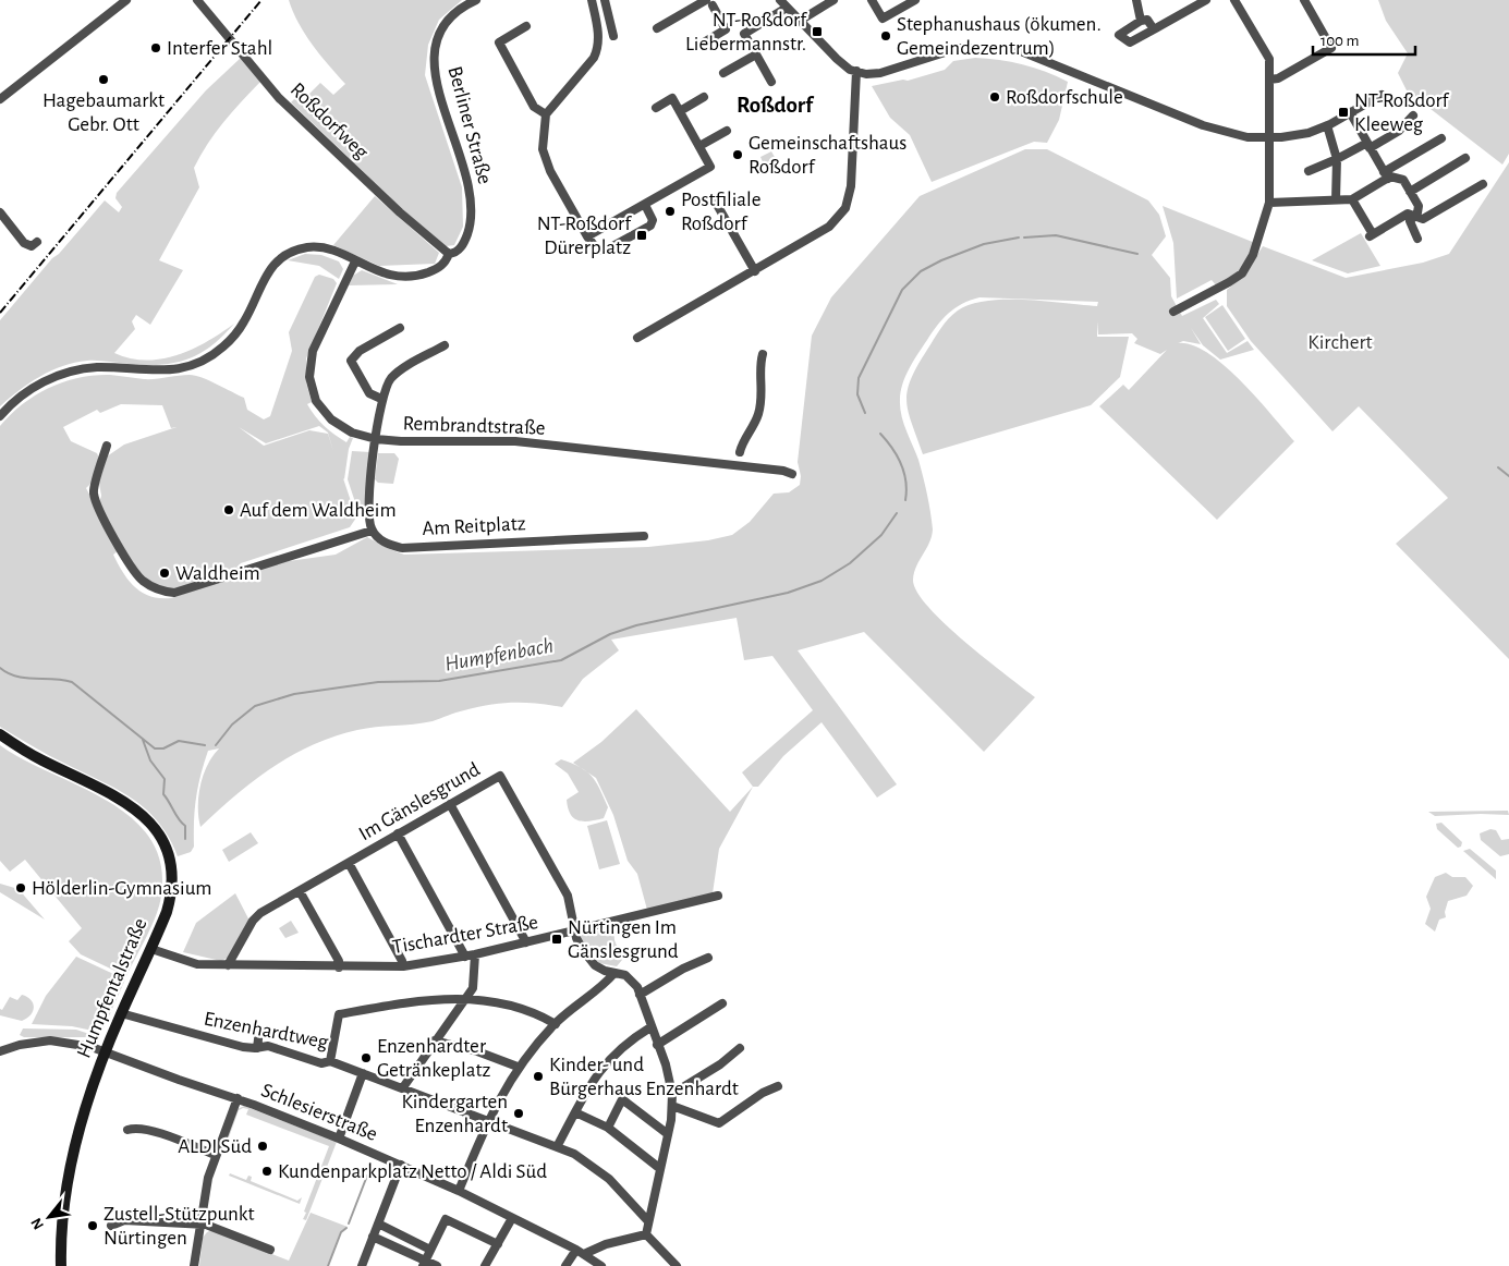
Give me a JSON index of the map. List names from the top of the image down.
{
  "streets": {
    "street": [
      "Roßdorfweg",
      "Berliner Straße",
      "Rembrandtstraße",
      "Am Reitplatz",
      "Im Gänslesgrund",
      "Tischardter Straße",
      "Humpfentalstraße",
      "Enzenhardtweg",
      "Schlesierstraße"
    ]
  },
  "crossings": [
    ["Roßdorfweg", "Berliner Straße"],
    ["Berliner Straße", "Rembrandtstraße"],
    ["Im Gänslesgrund", "Tischardter Straße"],
    ["Tischardter Straße", "Humpfentalstraße"],
    ["Humpfentalstraße", "Enzenhardtweg"],
    ["Humpfentalstraße", "Schlesierstraße"]
  ],
  "districts": ["Roßdorf"],
  "water": ["Humpfenbach"],
  "parks": ["Kirchert"],
  "places": {
    "transit": [
      "NT-Roßdorf Liebermannstr.",
      "NT-Roßdorf Kleeweg",
      "NT-Roßdorf Dürerplatz",
      "Nürtingen Im Gänslesgrund"
    ],
    "other": [
      "Stephanushaus (ökumen. Gemeindezentrum)",
      "Interfer Stahl",
      "Hagebaumarkt Gebr. Ott",
      "Roßdorfschule",
      "Gemeinschaftshaus Roßdorf",
      "Postfiliale Roßdorf",
      "Auf dem Waldheim",
      "Waldheim",
      "Hölderlin-Gymnasium",
      "Enzenhardter Getränkeplatz",
      "Kinder- und Bürgerhaus Enzenhardt",
      "Kindergarten Enzenhardt",
      "ALDI Süd",
      "Kundenparkplatz Netto / Aldi Süd",
      "Zustell-Stützpunkt Nürtingen"
    ]
  },
  "scale_bar": "100 m",
  "north": "bottom left"
}
